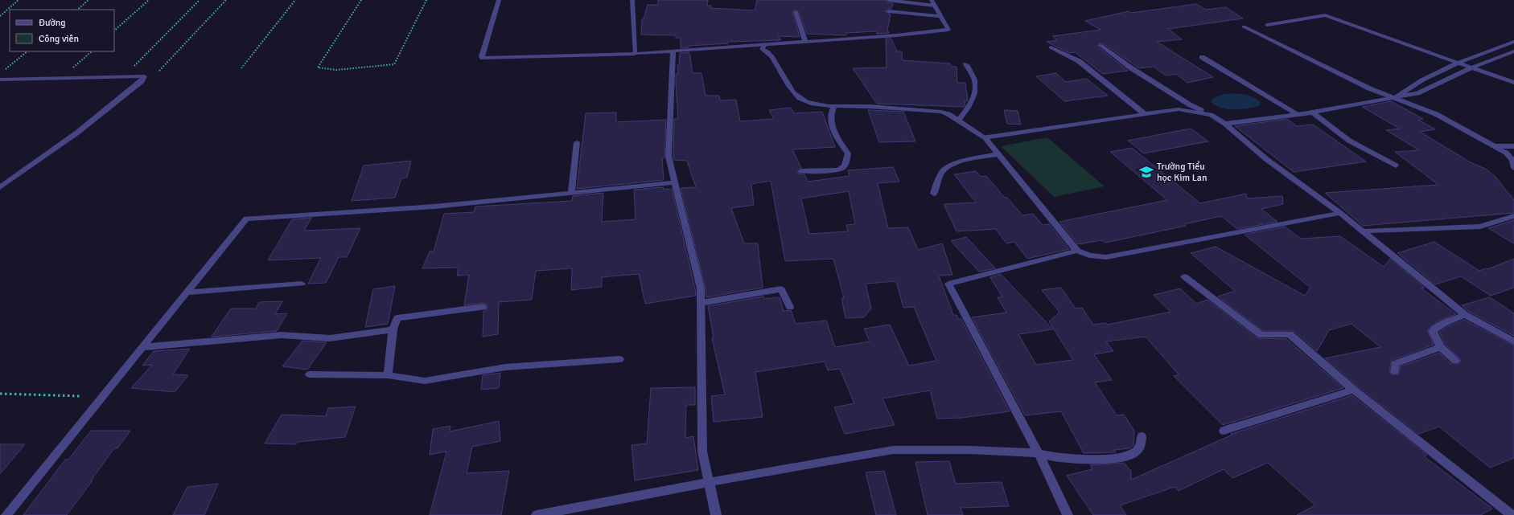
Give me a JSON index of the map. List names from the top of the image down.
{
  "places": {
    "school or university": ["Trường Tiểu học Kim Lan"]
  },
  "legend": ["Đường", "Công viên"]
}
